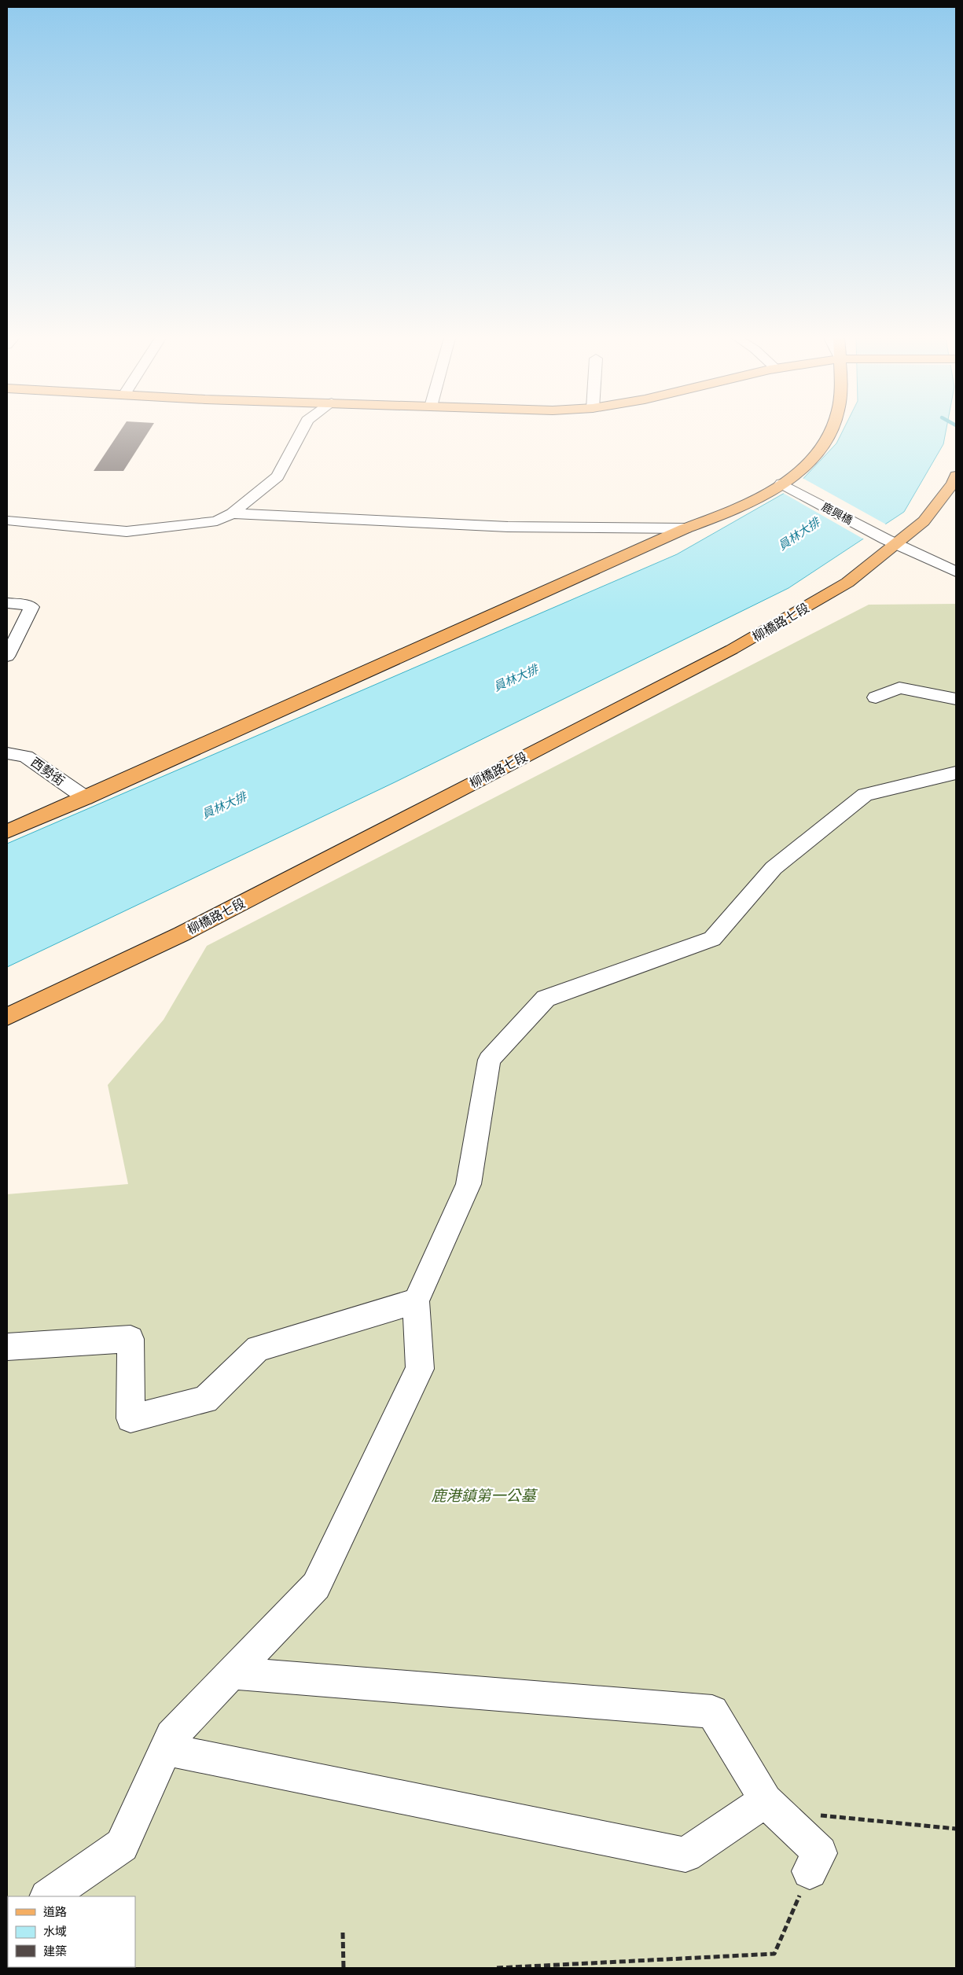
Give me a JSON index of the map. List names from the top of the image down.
{
  "streets": {
    "main road": ["柳橋路七段"],
    "street": ["鹿興橋", "西勢街"]
  },
  "crossings": [
    ["鹿興橋", "柳橋路七段"]
  ],
  "water": ["員林大排"],
  "parks": ["鹿港鎮第一公墓"],
  "legend": ["道路", "水域", "建築"]
}
